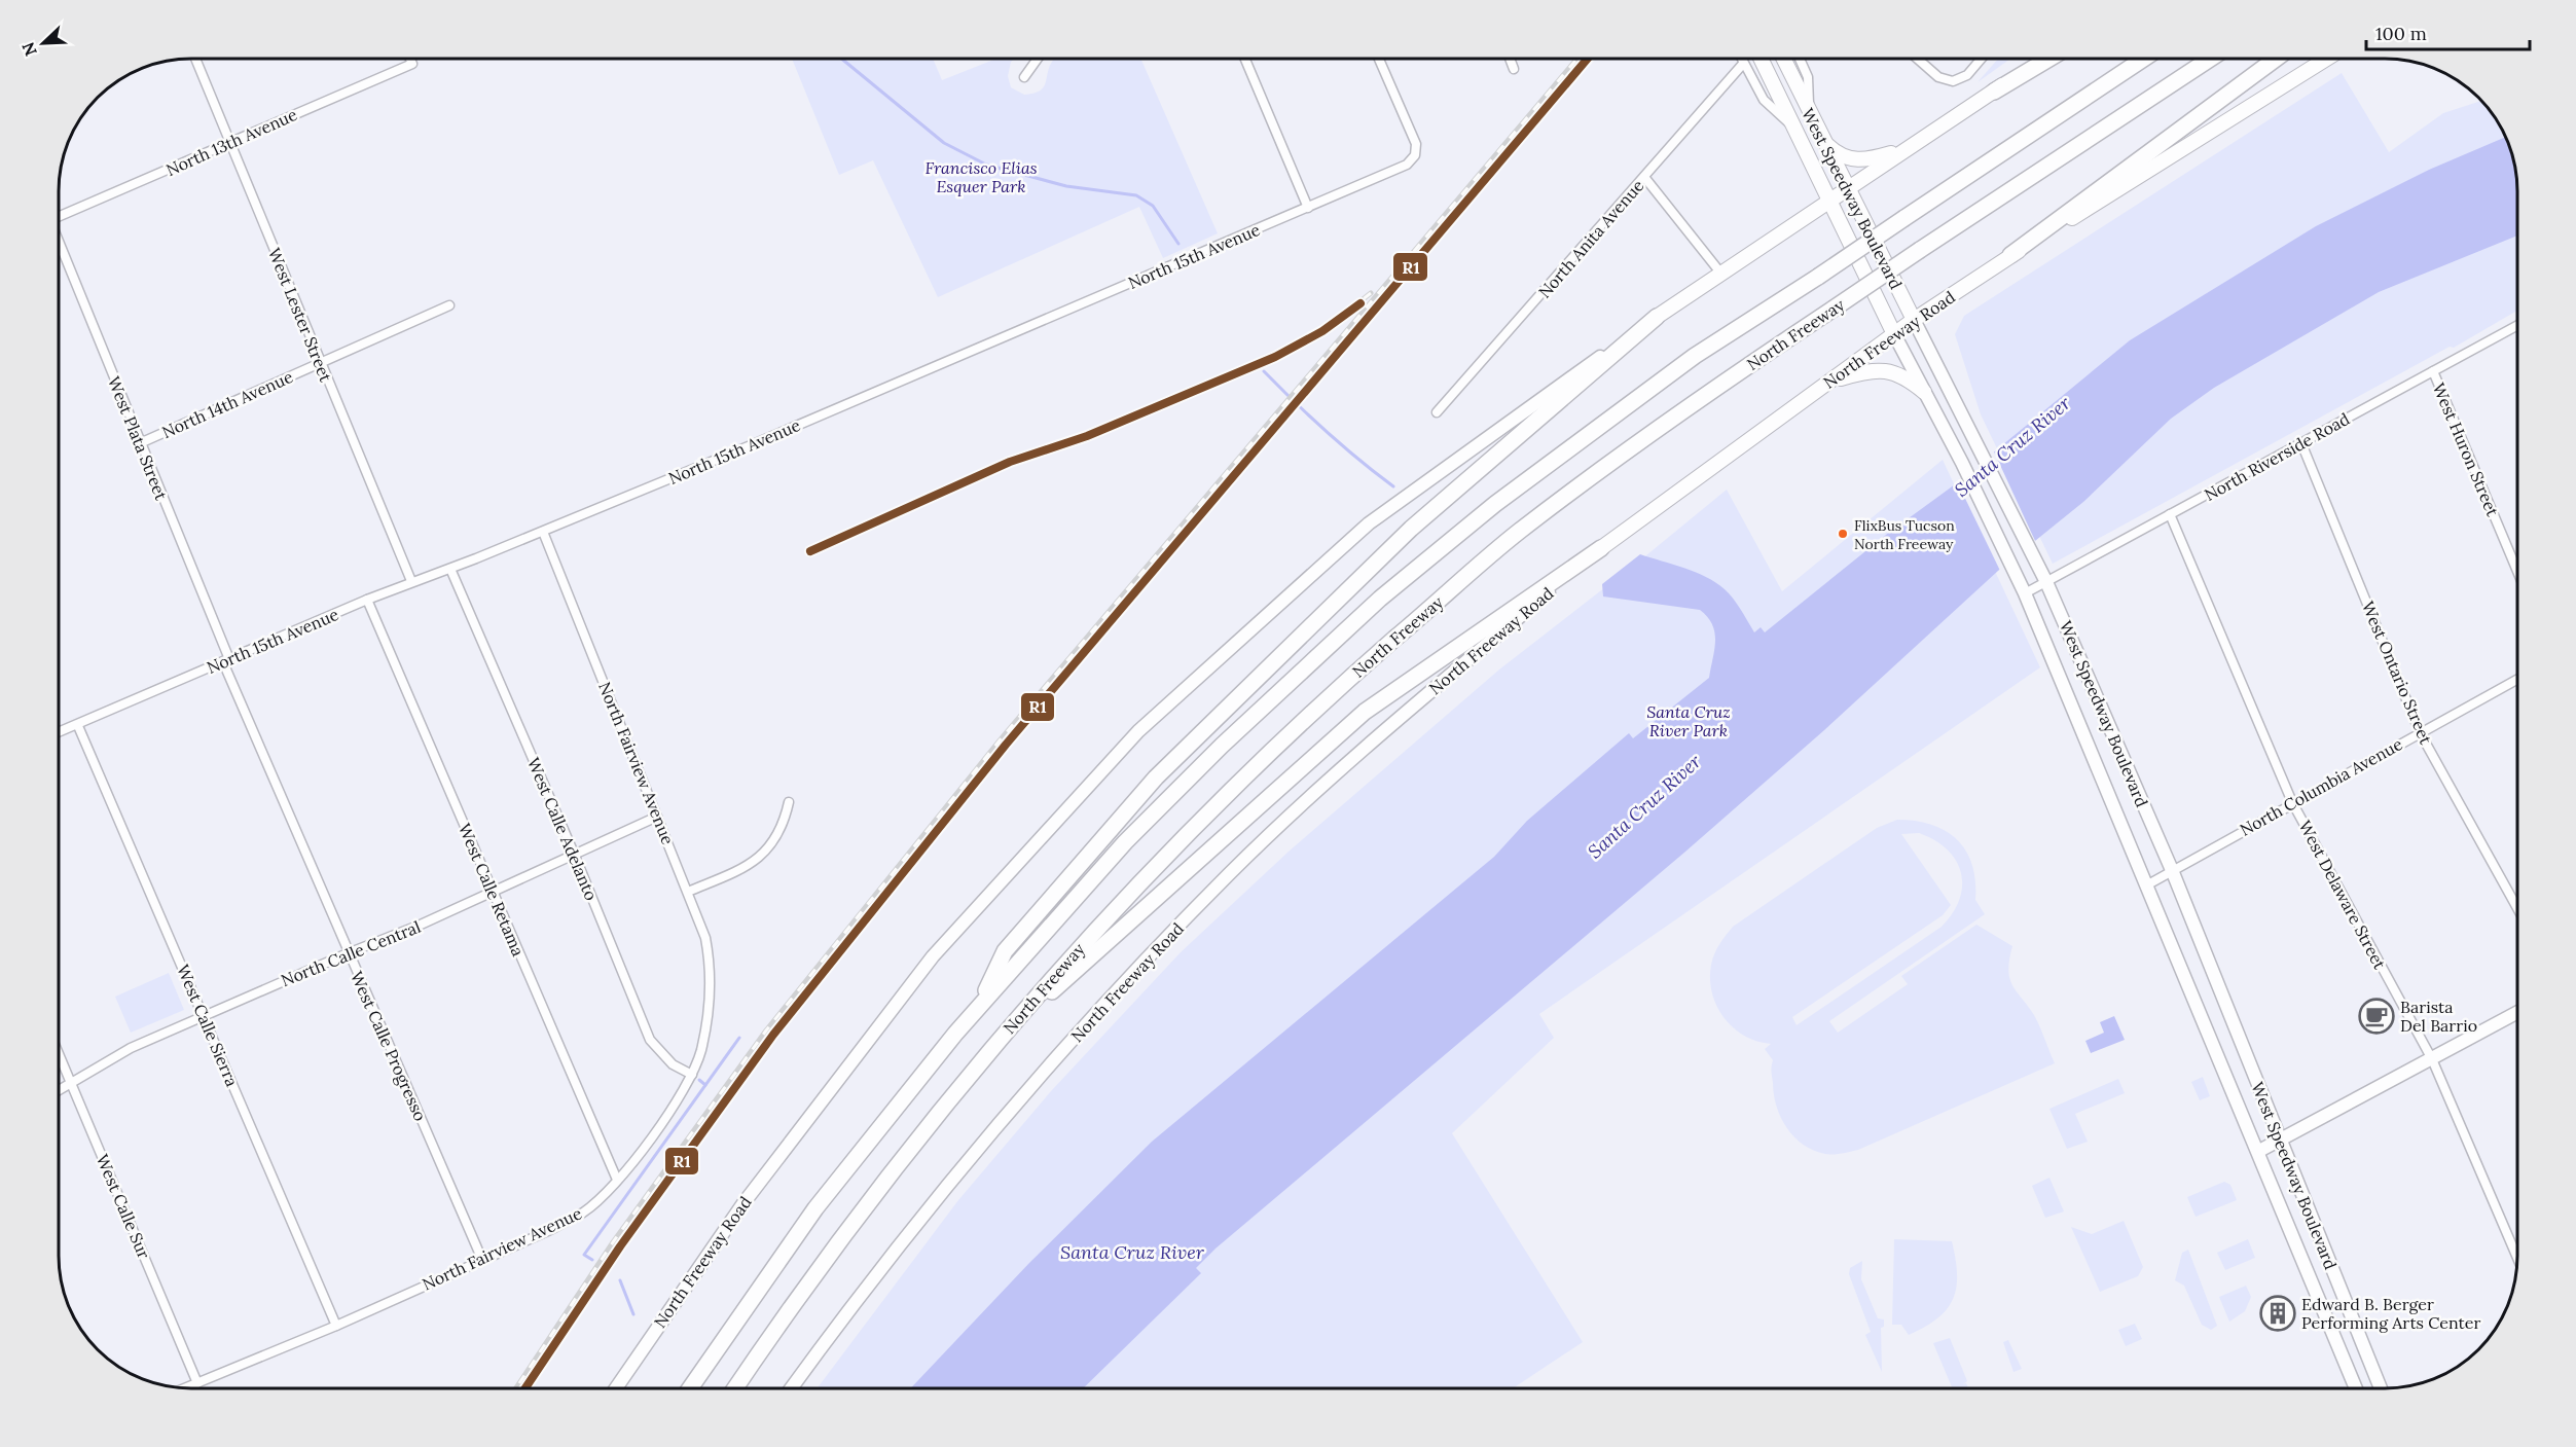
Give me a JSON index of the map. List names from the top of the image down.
{
  "streets": {
    "highway": ["North Freeway"],
    "main road": ["West Speedway Boulevard", "North Freeway Road"],
    "street": [
      "North 13th Avenue",
      "North Anita Avenue",
      "North 15th Avenue",
      "West Lester Street",
      "North 14th Avenue",
      "West Plata Street",
      "West Huron Street",
      "North Riverside Road",
      "West Ontario Street",
      "North Fairview Avenue",
      "North Columbia Avenue",
      "West Calle Adelanto",
      "West Calle Retama",
      "West Delaware Street",
      "North Calle Central",
      "West Calle Sierra",
      "West Calle Progresso",
      "West Calle Sur"
    ]
  },
  "crossings": [
    ["North 13th Avenue", "West Lester Street"],
    ["West Speedway Boulevard", "North Freeway Road"],
    ["West Speedway Boulevard", "North Riverside Road"],
    ["West Speedway Boulevard", "North Columbia Avenue"],
    ["North 15th Avenue", "West Lester Street"],
    ["North 15th Avenue", "West Plata Street"],
    ["North 15th Avenue", "North Fairview Avenue"],
    ["North 15th Avenue", "West Calle Adelanto"],
    ["North 15th Avenue", "West Calle Retama"],
    ["North 15th Avenue", "West Calle Sierra"],
    ["North 15th Avenue", "West Calle Progresso"],
    ["West Lester Street", "North 14th Avenue"],
    ["North 14th Avenue", "West Plata Street"],
    ["West Plata Street", "West Calle Progresso"],
    ["West Huron Street", "North Riverside Road"],
    ["North Riverside Road", "West Ontario Street"],
    ["North Riverside Road", "West Delaware Street"],
    ["West Ontario Street", "North Columbia Avenue"],
    ["North Fairview Avenue", "West Calle Adelanto"],
    ["North Fairview Avenue", "West Calle Retama"],
    ["North Fairview Avenue", "North Calle Central"],
    ["North Fairview Avenue", "West Calle Sierra"],
    ["North Fairview Avenue", "West Calle Progresso"],
    ["North Fairview Avenue", "West Calle Sur"],
    ["North Columbia Avenue", "West Delaware Street"],
    ["West Calle Adelanto", "North Calle Central"],
    ["West Calle Retama", "North Calle Central"],
    ["North Calle Central", "West Calle Sierra"],
    ["North Calle Central", "West Calle Progresso"],
    ["North Calle Central", "West Calle Sur"]
  ],
  "water": ["Santa Cruz River"],
  "parks": ["Francisco Elias Esquer Park", "Santa Cruz River Park"],
  "places": {
    "other": ["FlixBus Tucson North Freeway"],
    "cafe": ["Barista Del Barrio"],
    "building": ["Edward B. Berger Performing Arts Center"]
  },
  "lines": ["transit line R1"],
  "scale_bar": "100 m",
  "north": "bottom left"
}
